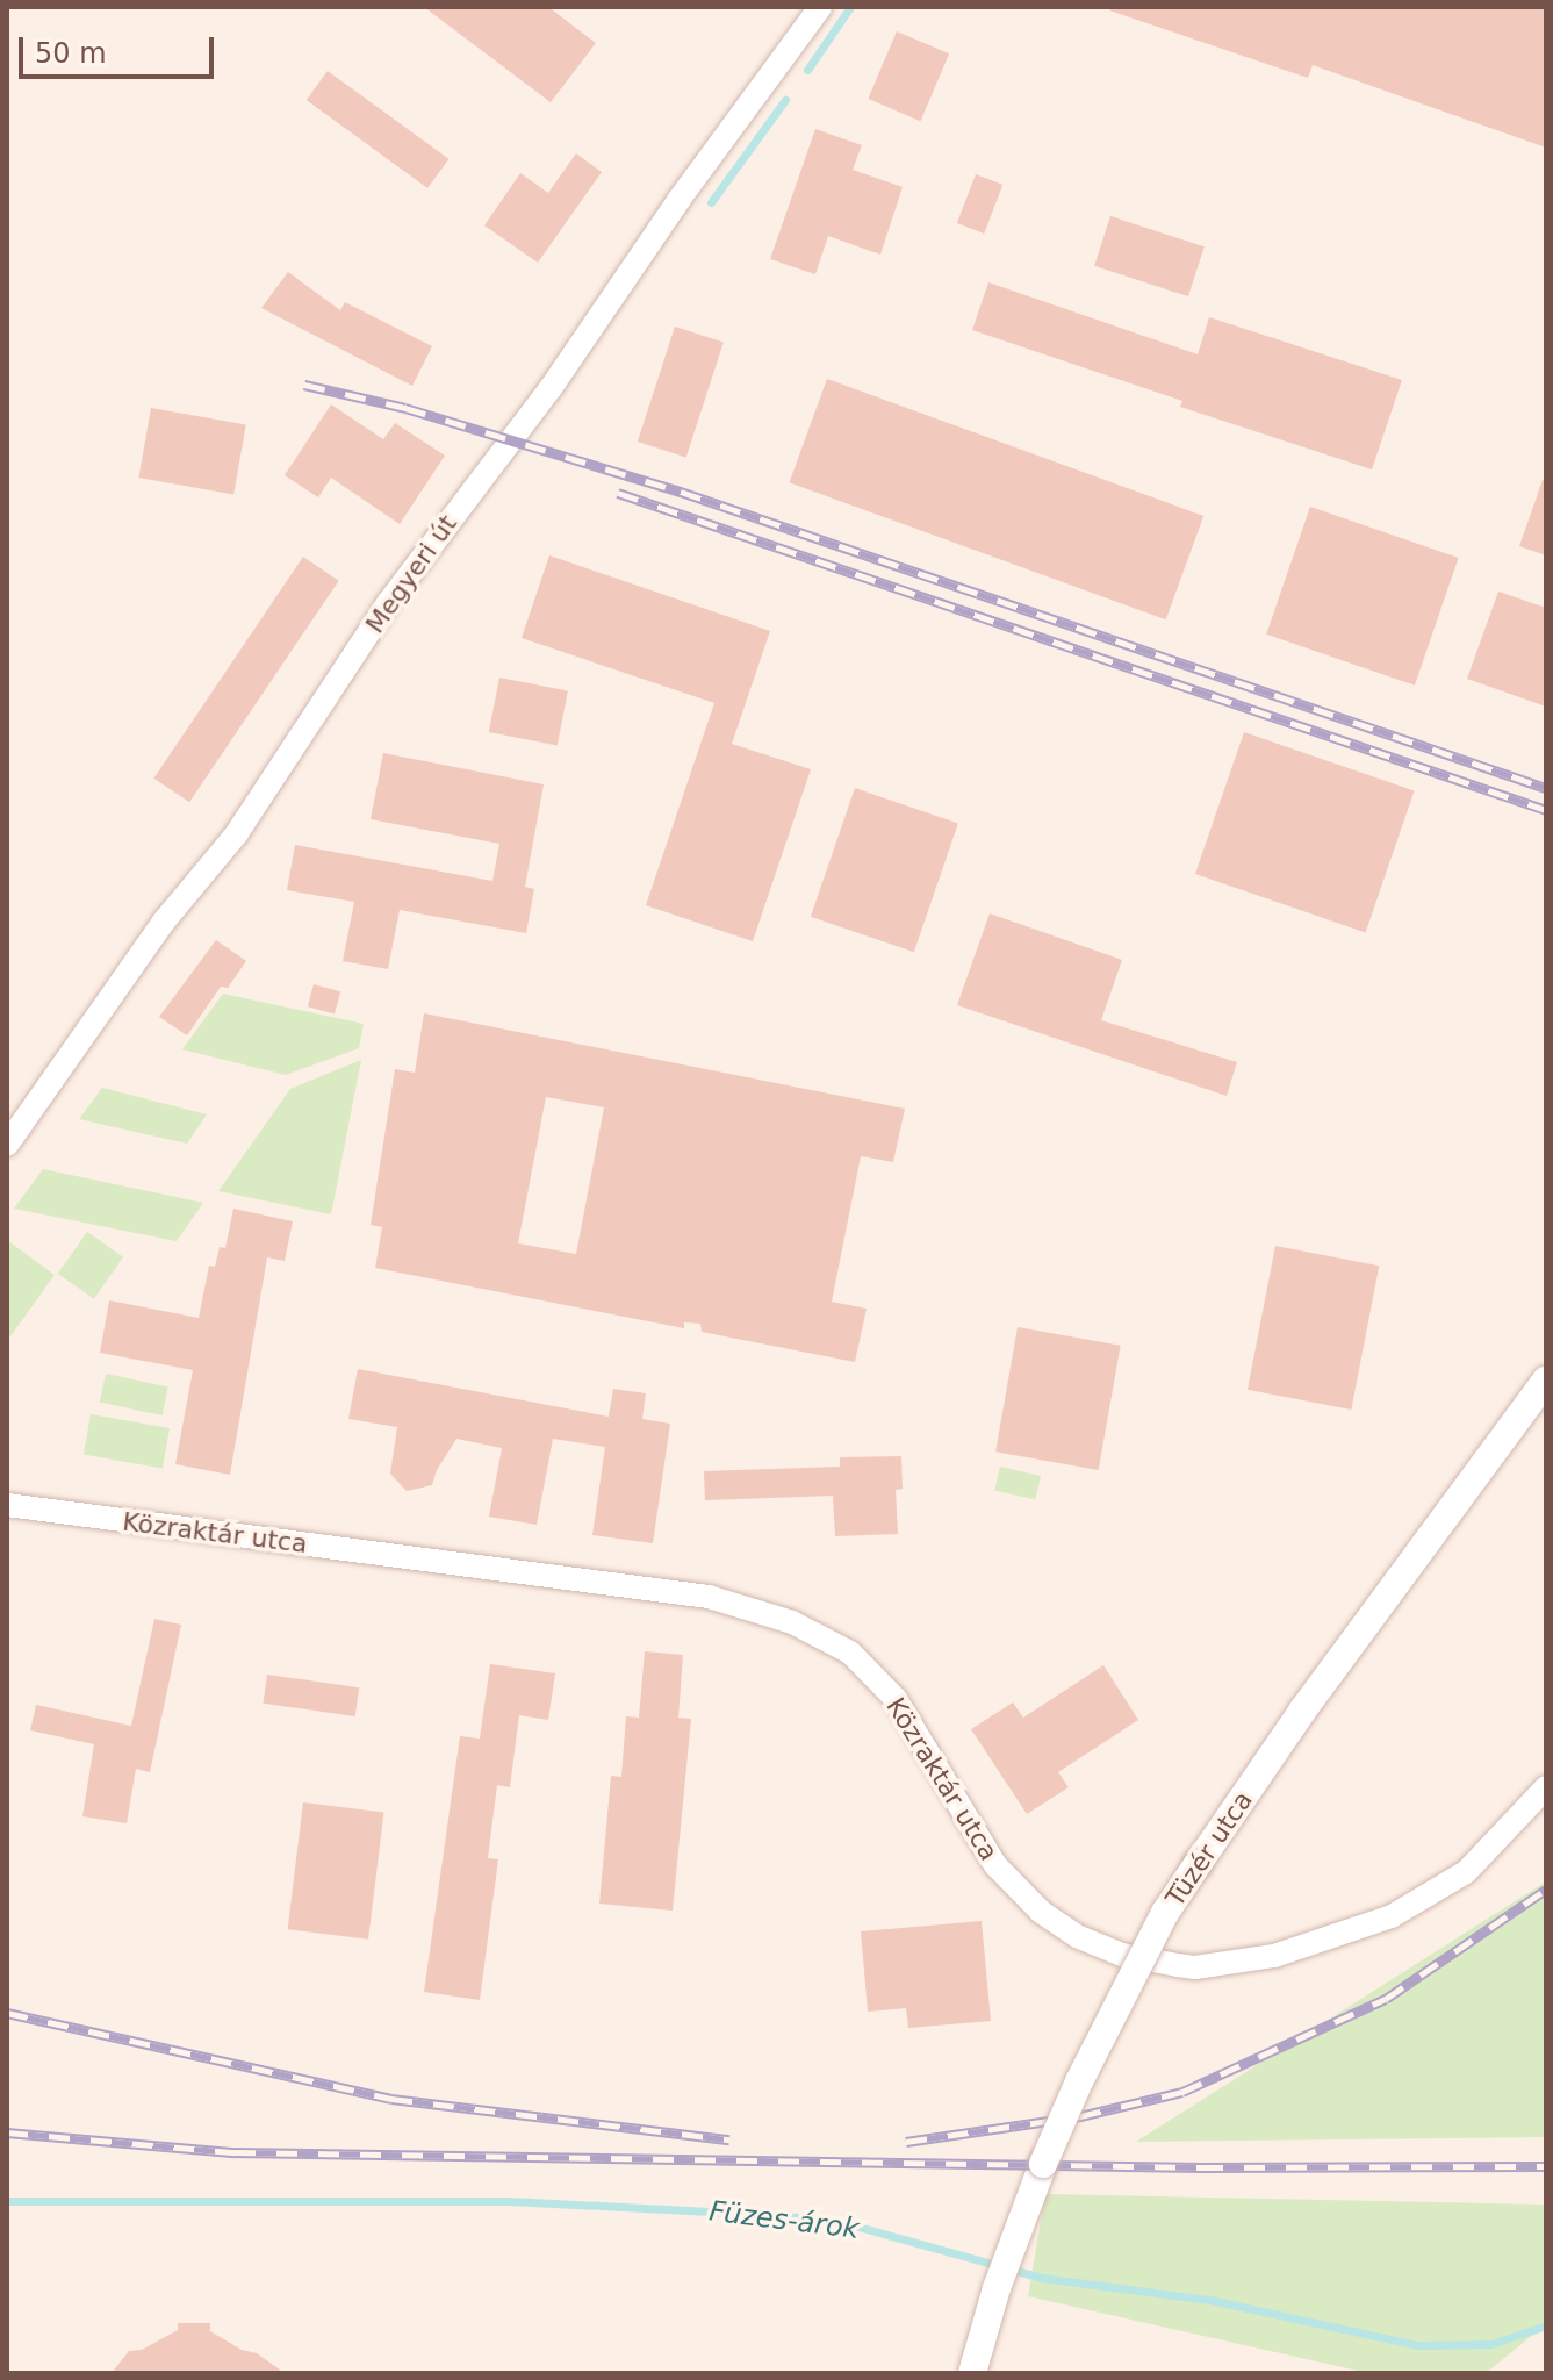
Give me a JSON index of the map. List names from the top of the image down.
{
  "streets": {
    "street": ["Megyeri út", "Közraktár utca", "Tüzér utca"]
  },
  "water": ["Füzes-árok"],
  "scale_bar": "50 m"
}
